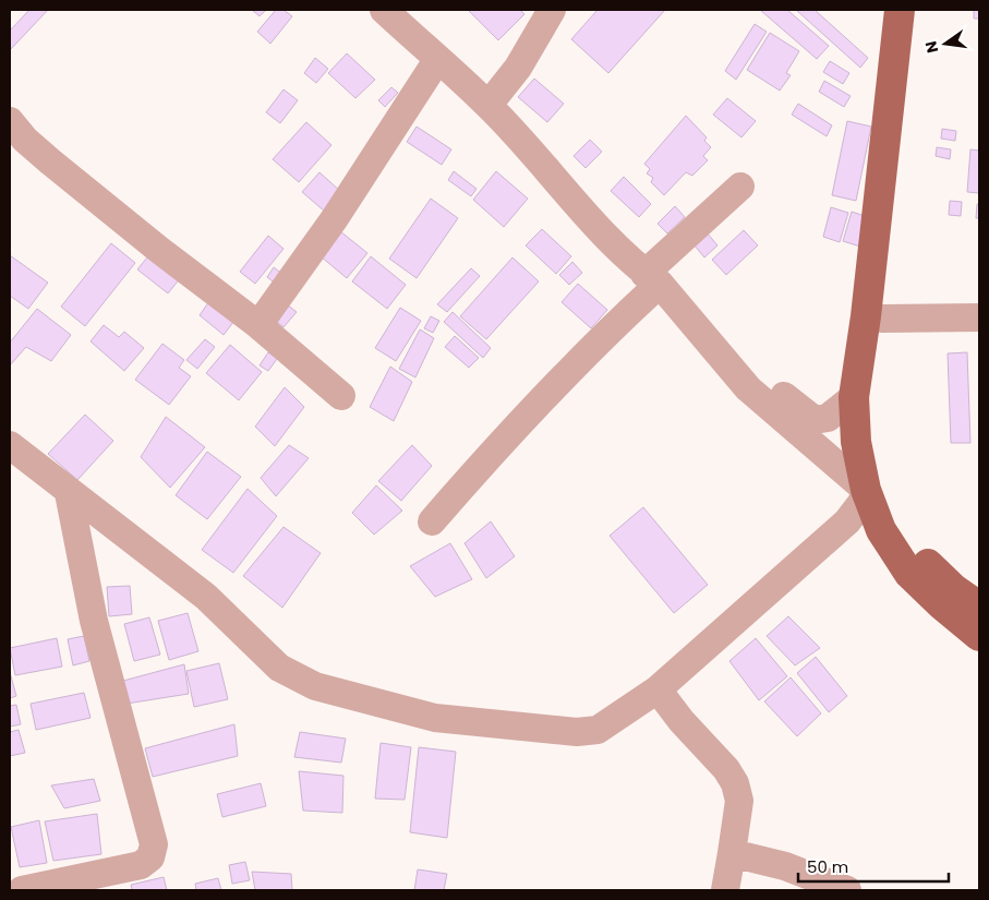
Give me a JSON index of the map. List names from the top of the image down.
{
  "scale_bar": "50 m",
  "north": "left"
}
